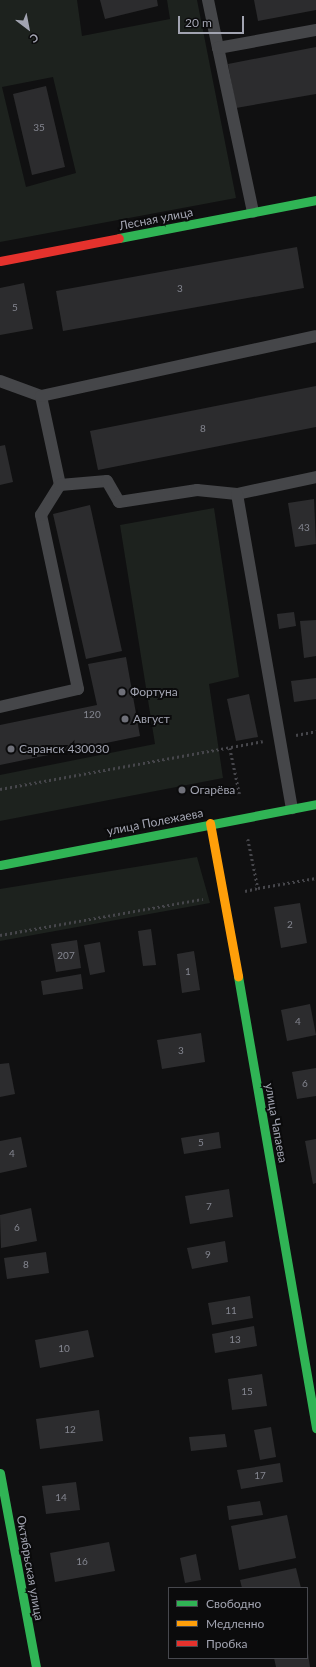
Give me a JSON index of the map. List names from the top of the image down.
{
  "streets": {
    "street": [
      "Лесная улица",
      "улица Полежаева",
      "улица Чапаева",
      "Октябрьская улица"
    ]
  },
  "crossings": [
    ["улица Полежаева", "улица Чапаева"]
  ],
  "places": [
    "Фортуна",
    "Август",
    "Саранск 430030",
    "Огарёва"
  ],
  "house_numbers": [
    "35",
    "3",
    "5",
    "8",
    "43",
    "120",
    "2",
    "207",
    "1",
    "4",
    "3",
    "6",
    "5",
    "4",
    "7",
    "6",
    "9",
    "8",
    "11",
    "13",
    "10",
    "15",
    "12",
    "17",
    "14",
    "16"
  ],
  "legend": ["Свободно", "Медленно", "Пробка"],
  "scale_bar": "20 m",
  "north": "bottom right"
}
